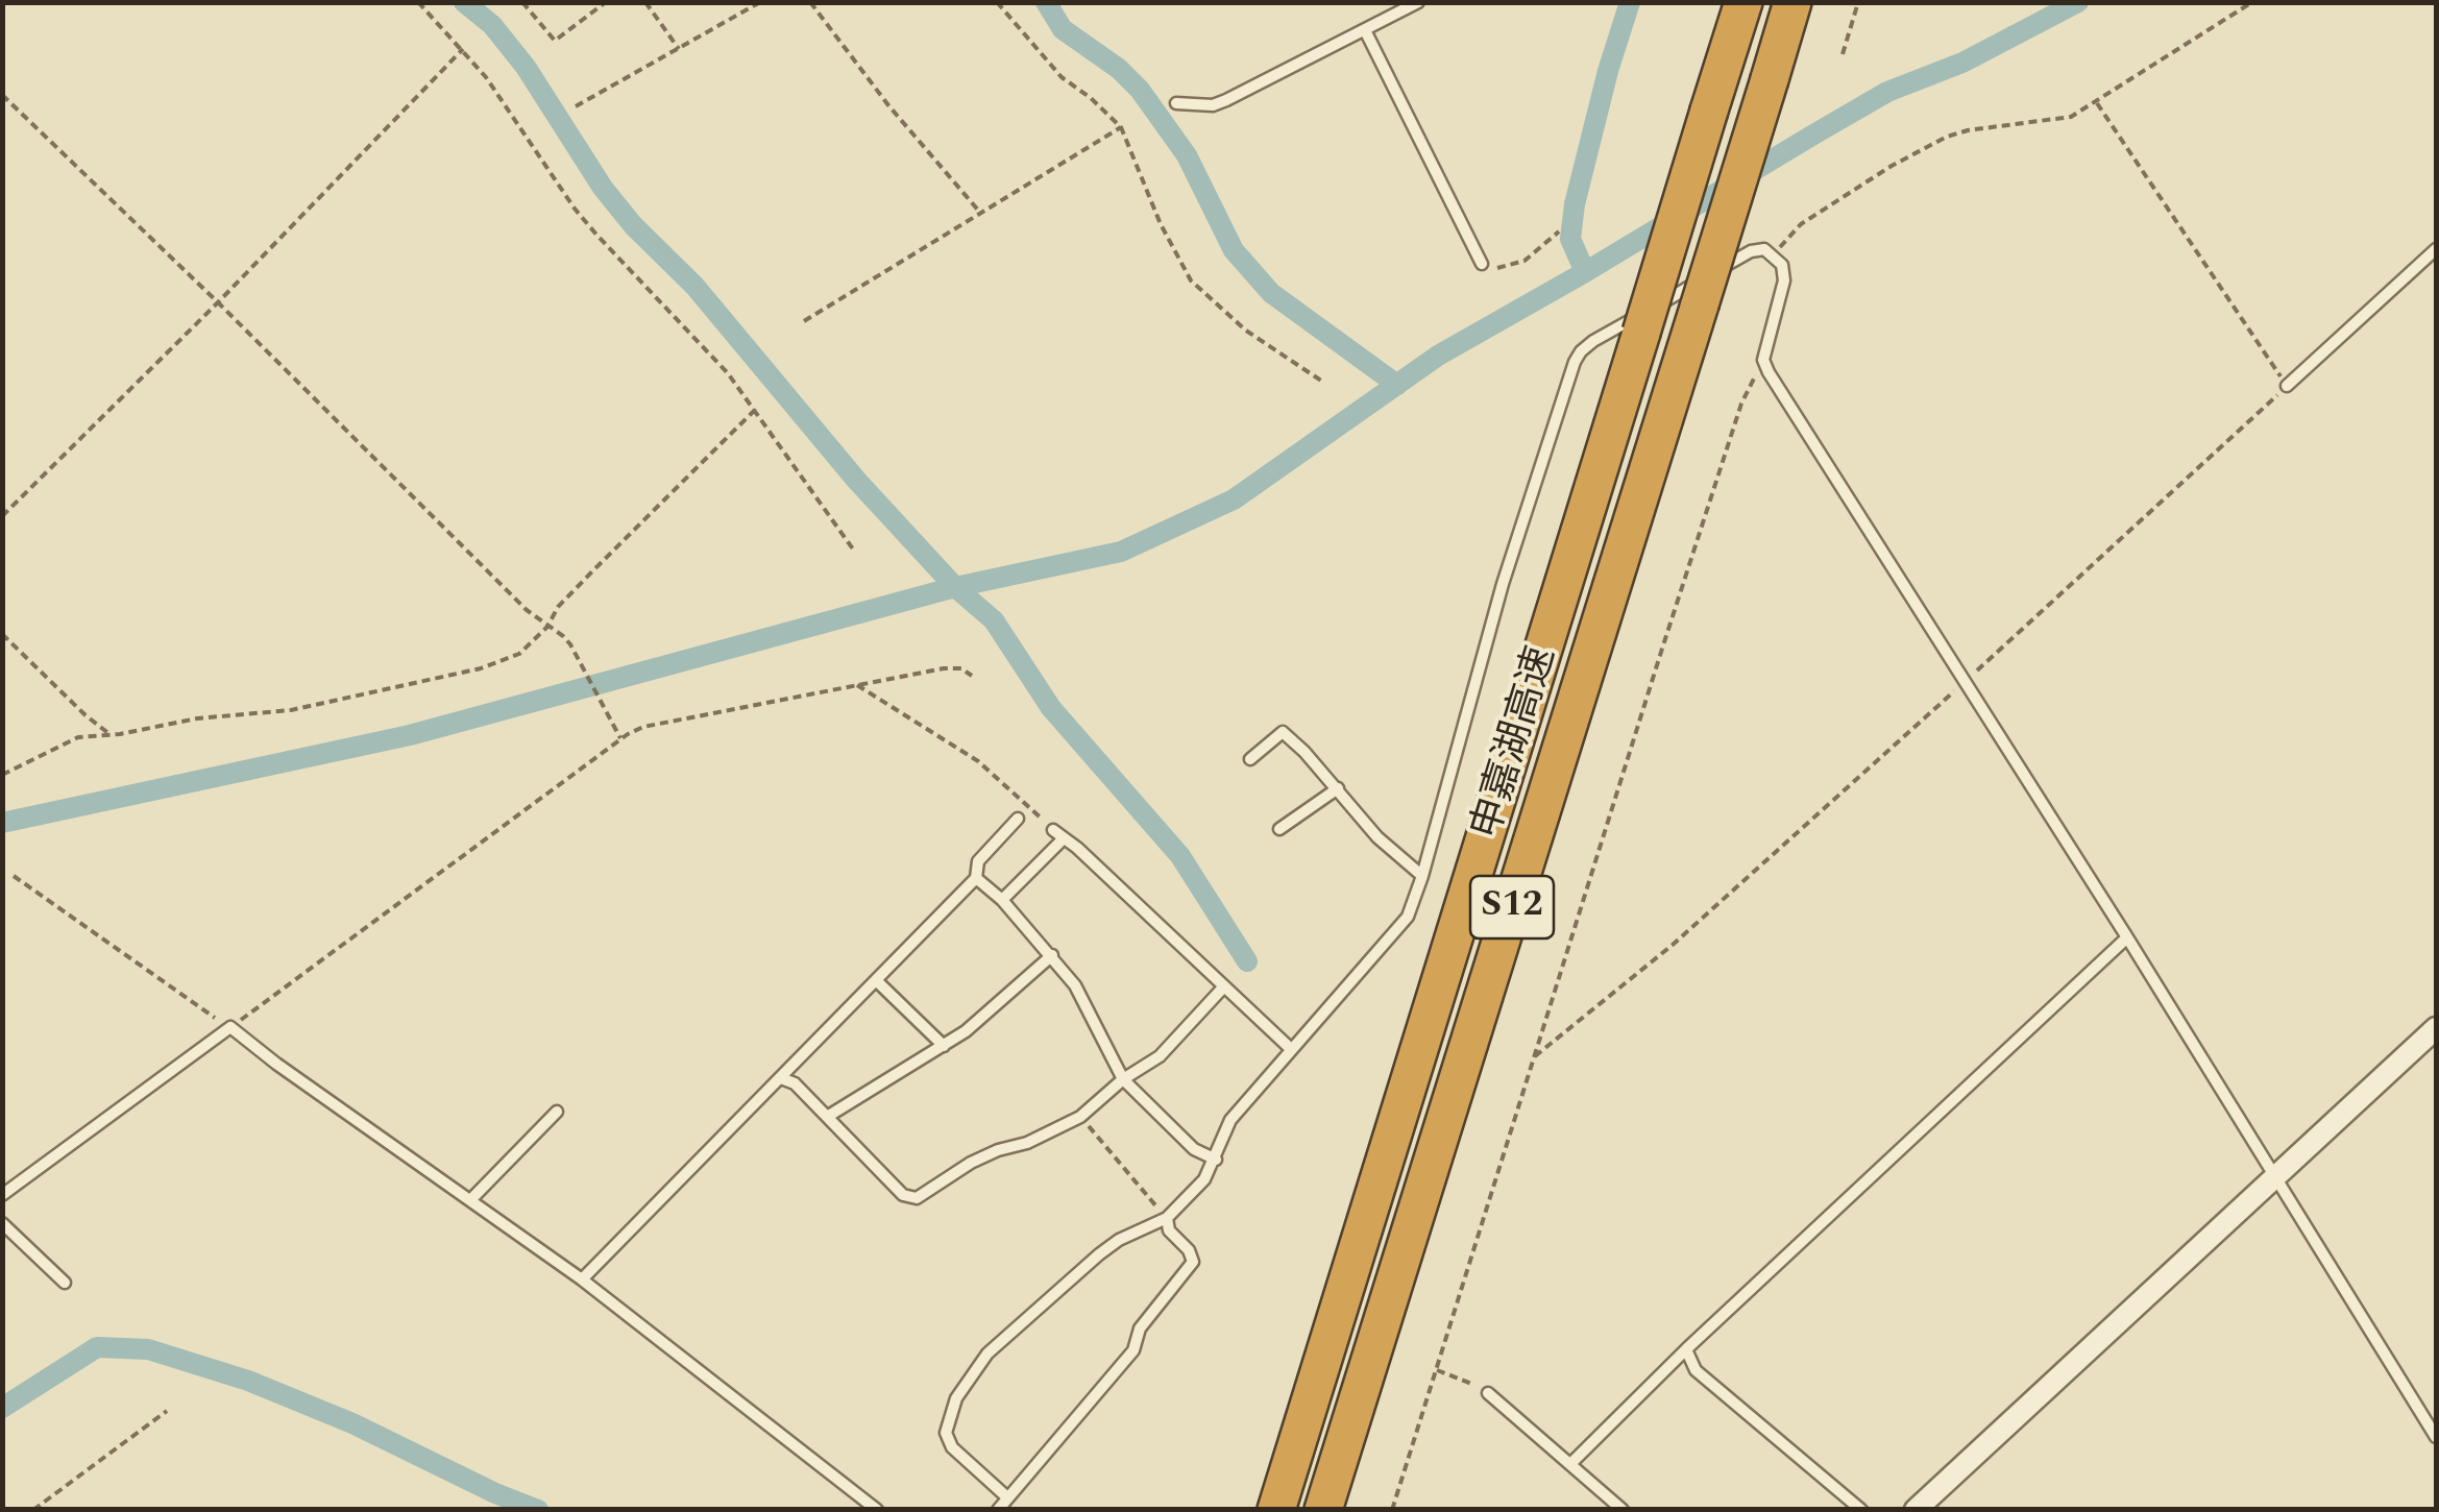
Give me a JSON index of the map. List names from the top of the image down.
{
  "streets": {
    "highway": ["申嘉湖高速", "S12"]
  }
}
